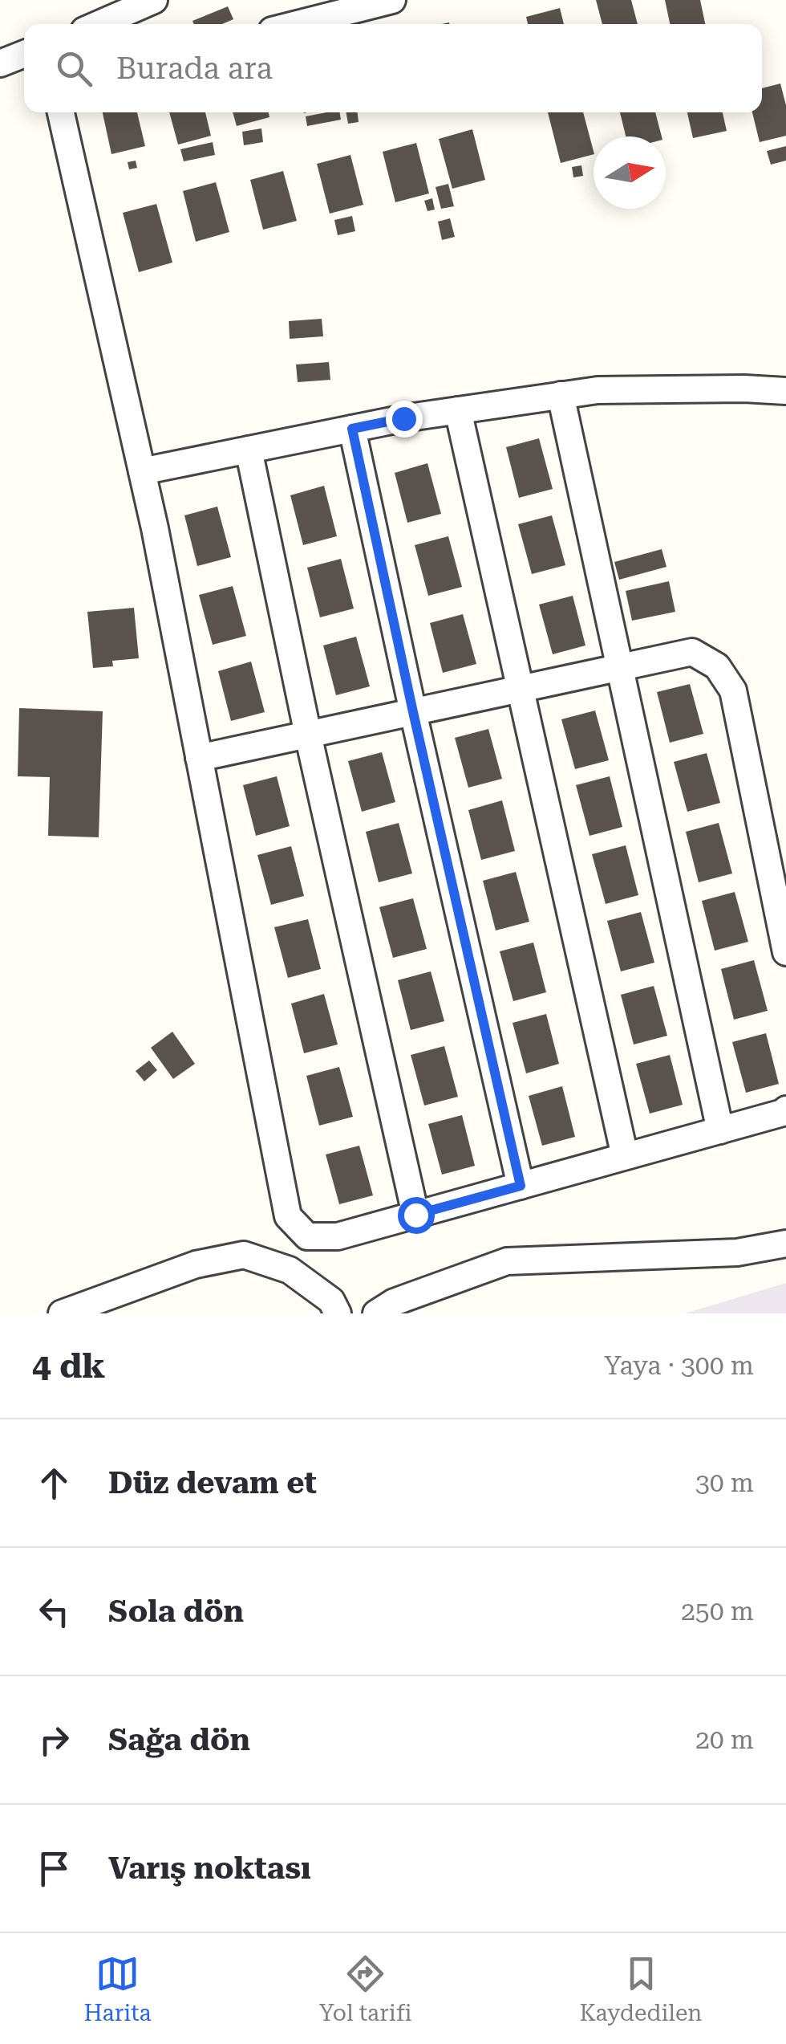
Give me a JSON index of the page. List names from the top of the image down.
{
  "north": "right",
  "page": {
    "search": "Burada ara",
    "heading": ["4 dk", "Yaya · 300 m"],
    "list": [
      ["Düz devam et", "30 m"],
      ["Sola dön", "250 m"],
      ["Sağa dön", "20 m"],
      "Varış noktası"
    ],
    "nav": ["Harita", "Yol tarifi", "Kaydedilen"]
  }
}
